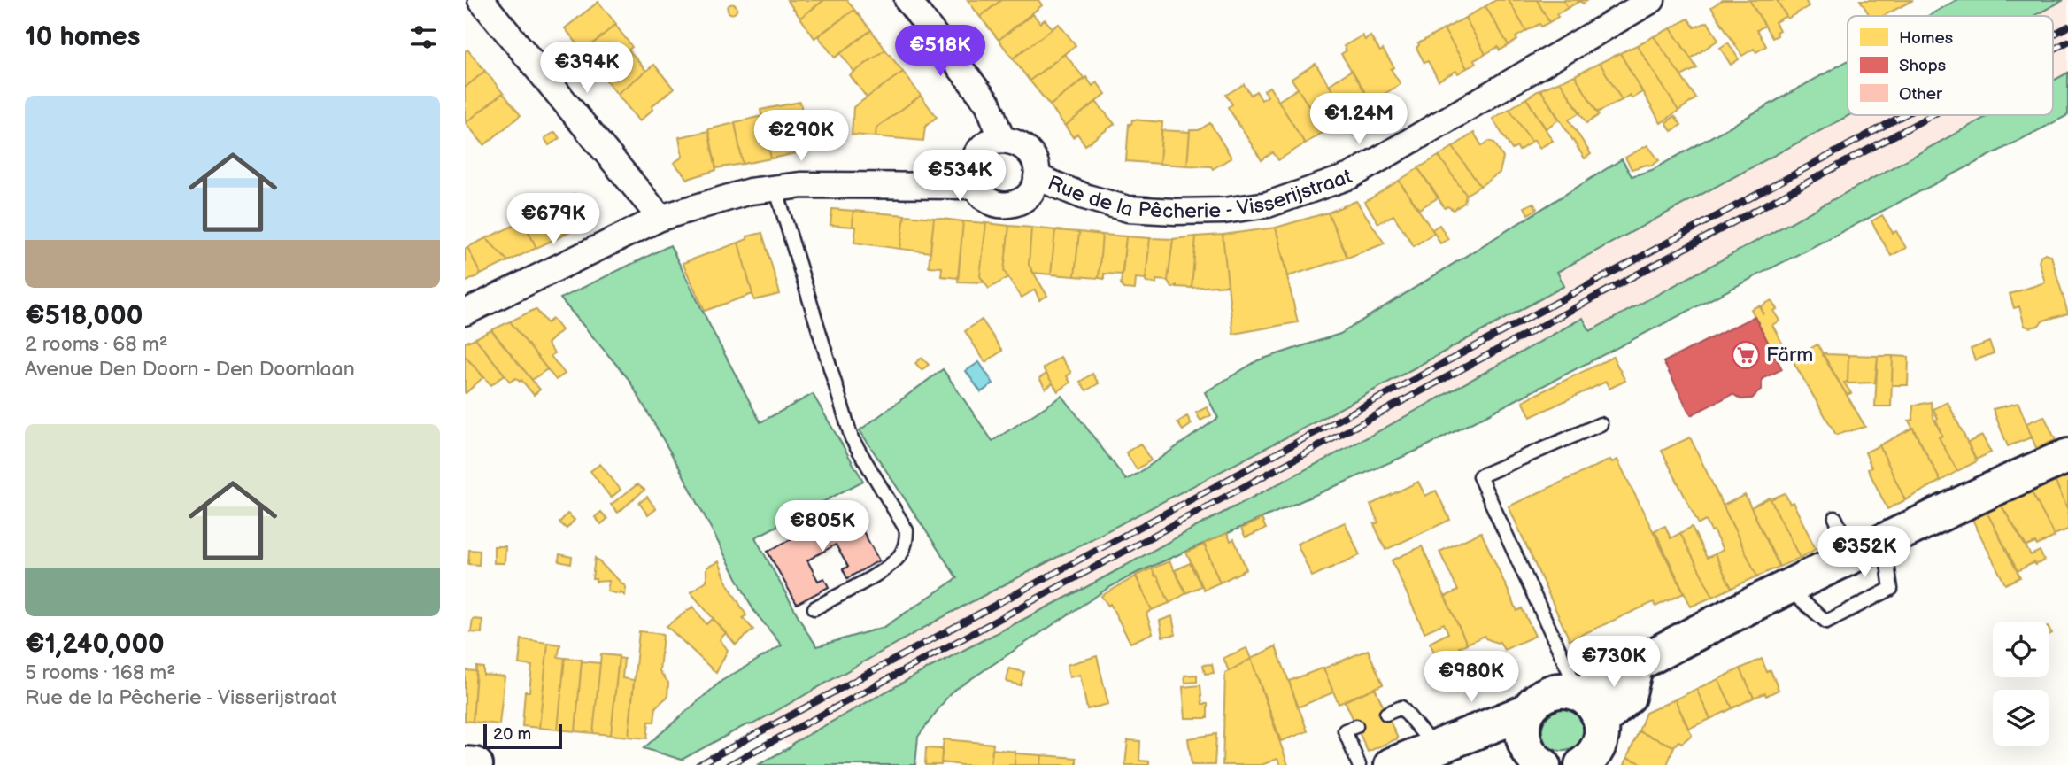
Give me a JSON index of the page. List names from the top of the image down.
{
  "streets": {
    "street": ["Rue de la Pêcherie - Visserijstraat"]
  },
  "places": {
    "supermarket": ["Färm"]
  },
  "legend": ["Homes", "Shops", "Other"],
  "scale_bar": "20 m",
  "page": {
    "heading": "10 homes",
    "price": [
      "€518K",
      "€394K",
      "€1.24M",
      "€290K",
      "€534K",
      "€679K",
      "€805K",
      "€352K",
      "€730K",
      "€980K"
    ],
    "list": [
      {
        "name": "€518,000",
        "note": "2 rooms · 68 m² · Avenue Den Doorn - Den Doornlaan"
      },
      {
        "name": "€1,240,000",
        "note": "5 rooms · 168 m² · Rue de la Pêcherie - Visserijstraat"
      }
    ],
    "scale": "20 m"
  }
}
